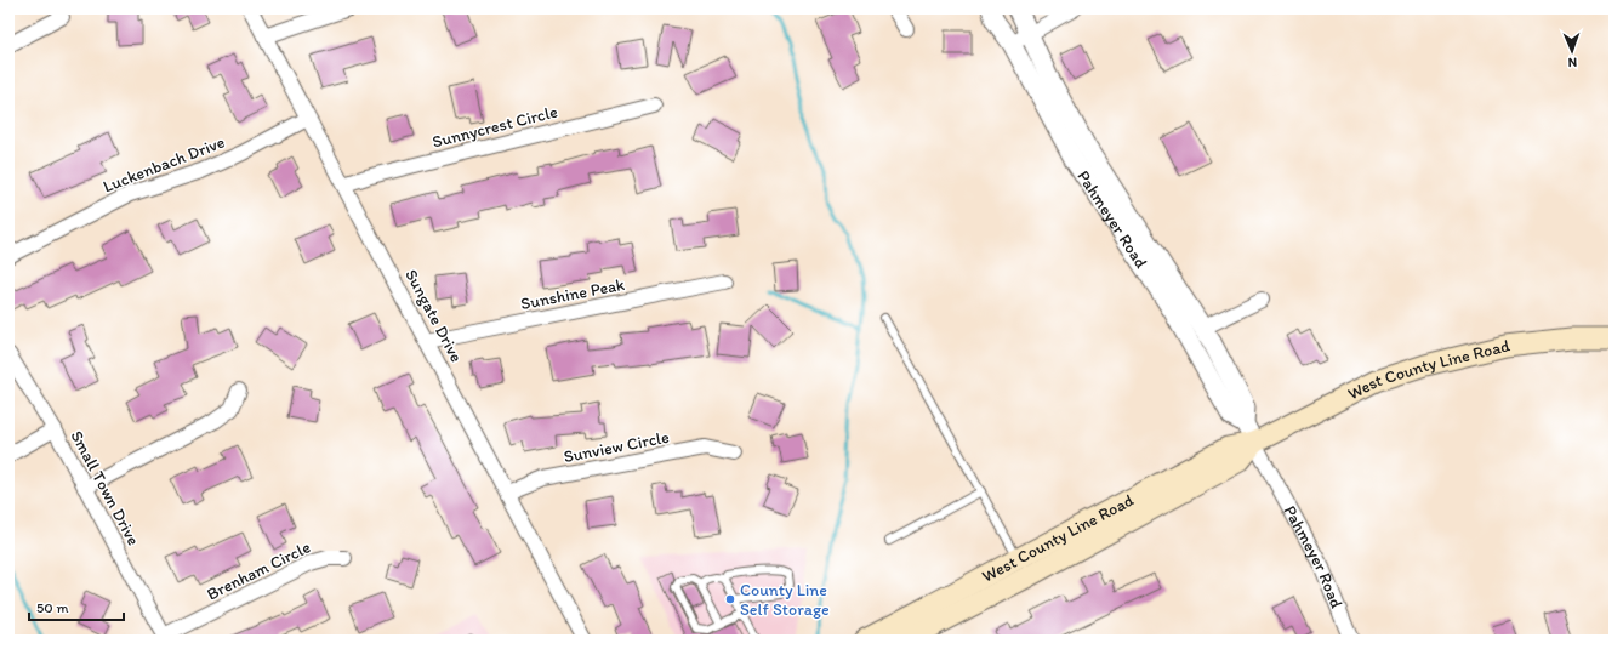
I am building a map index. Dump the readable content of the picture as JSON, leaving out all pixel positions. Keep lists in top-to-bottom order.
{
  "streets": {
    "main road": ["West County Line Road"],
    "street": [
      "Sunnycrest Circle",
      "Luckenbach Drive",
      "Pahmeyer Road",
      "Sunshine Peak",
      "Sungate Drive",
      "Sunview Circle",
      "Small Town Drive",
      "Brenham Circle"
    ]
  },
  "crossings": [
    ["Sunnycrest Circle", "Sungate Drive"],
    ["Luckenbach Drive", "Sungate Drive"],
    ["Pahmeyer Road", "West County Line Road"],
    ["Sunshine Peak", "Sungate Drive"],
    ["Sungate Drive", "Sunview Circle"],
    ["Small Town Drive", "Brenham Circle"]
  ],
  "places": ["County Line Self Storage"],
  "scale_bar": "50 m",
  "north": "bottom"
}
